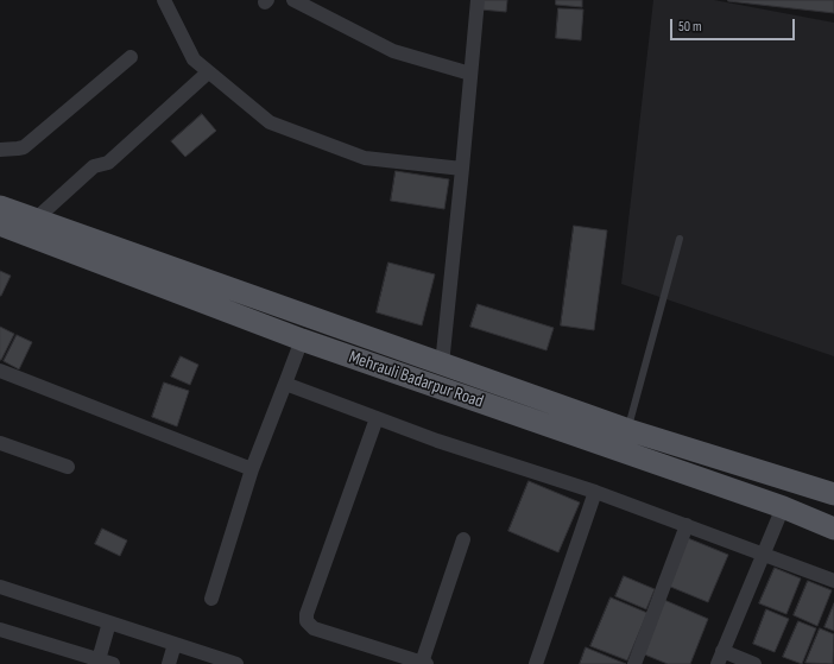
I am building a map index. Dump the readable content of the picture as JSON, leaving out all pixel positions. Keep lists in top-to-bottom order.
{
  "streets": {
    "main road": ["Mehrauli Badarpur Road"]
  },
  "scale_bar": "50 m"
}
